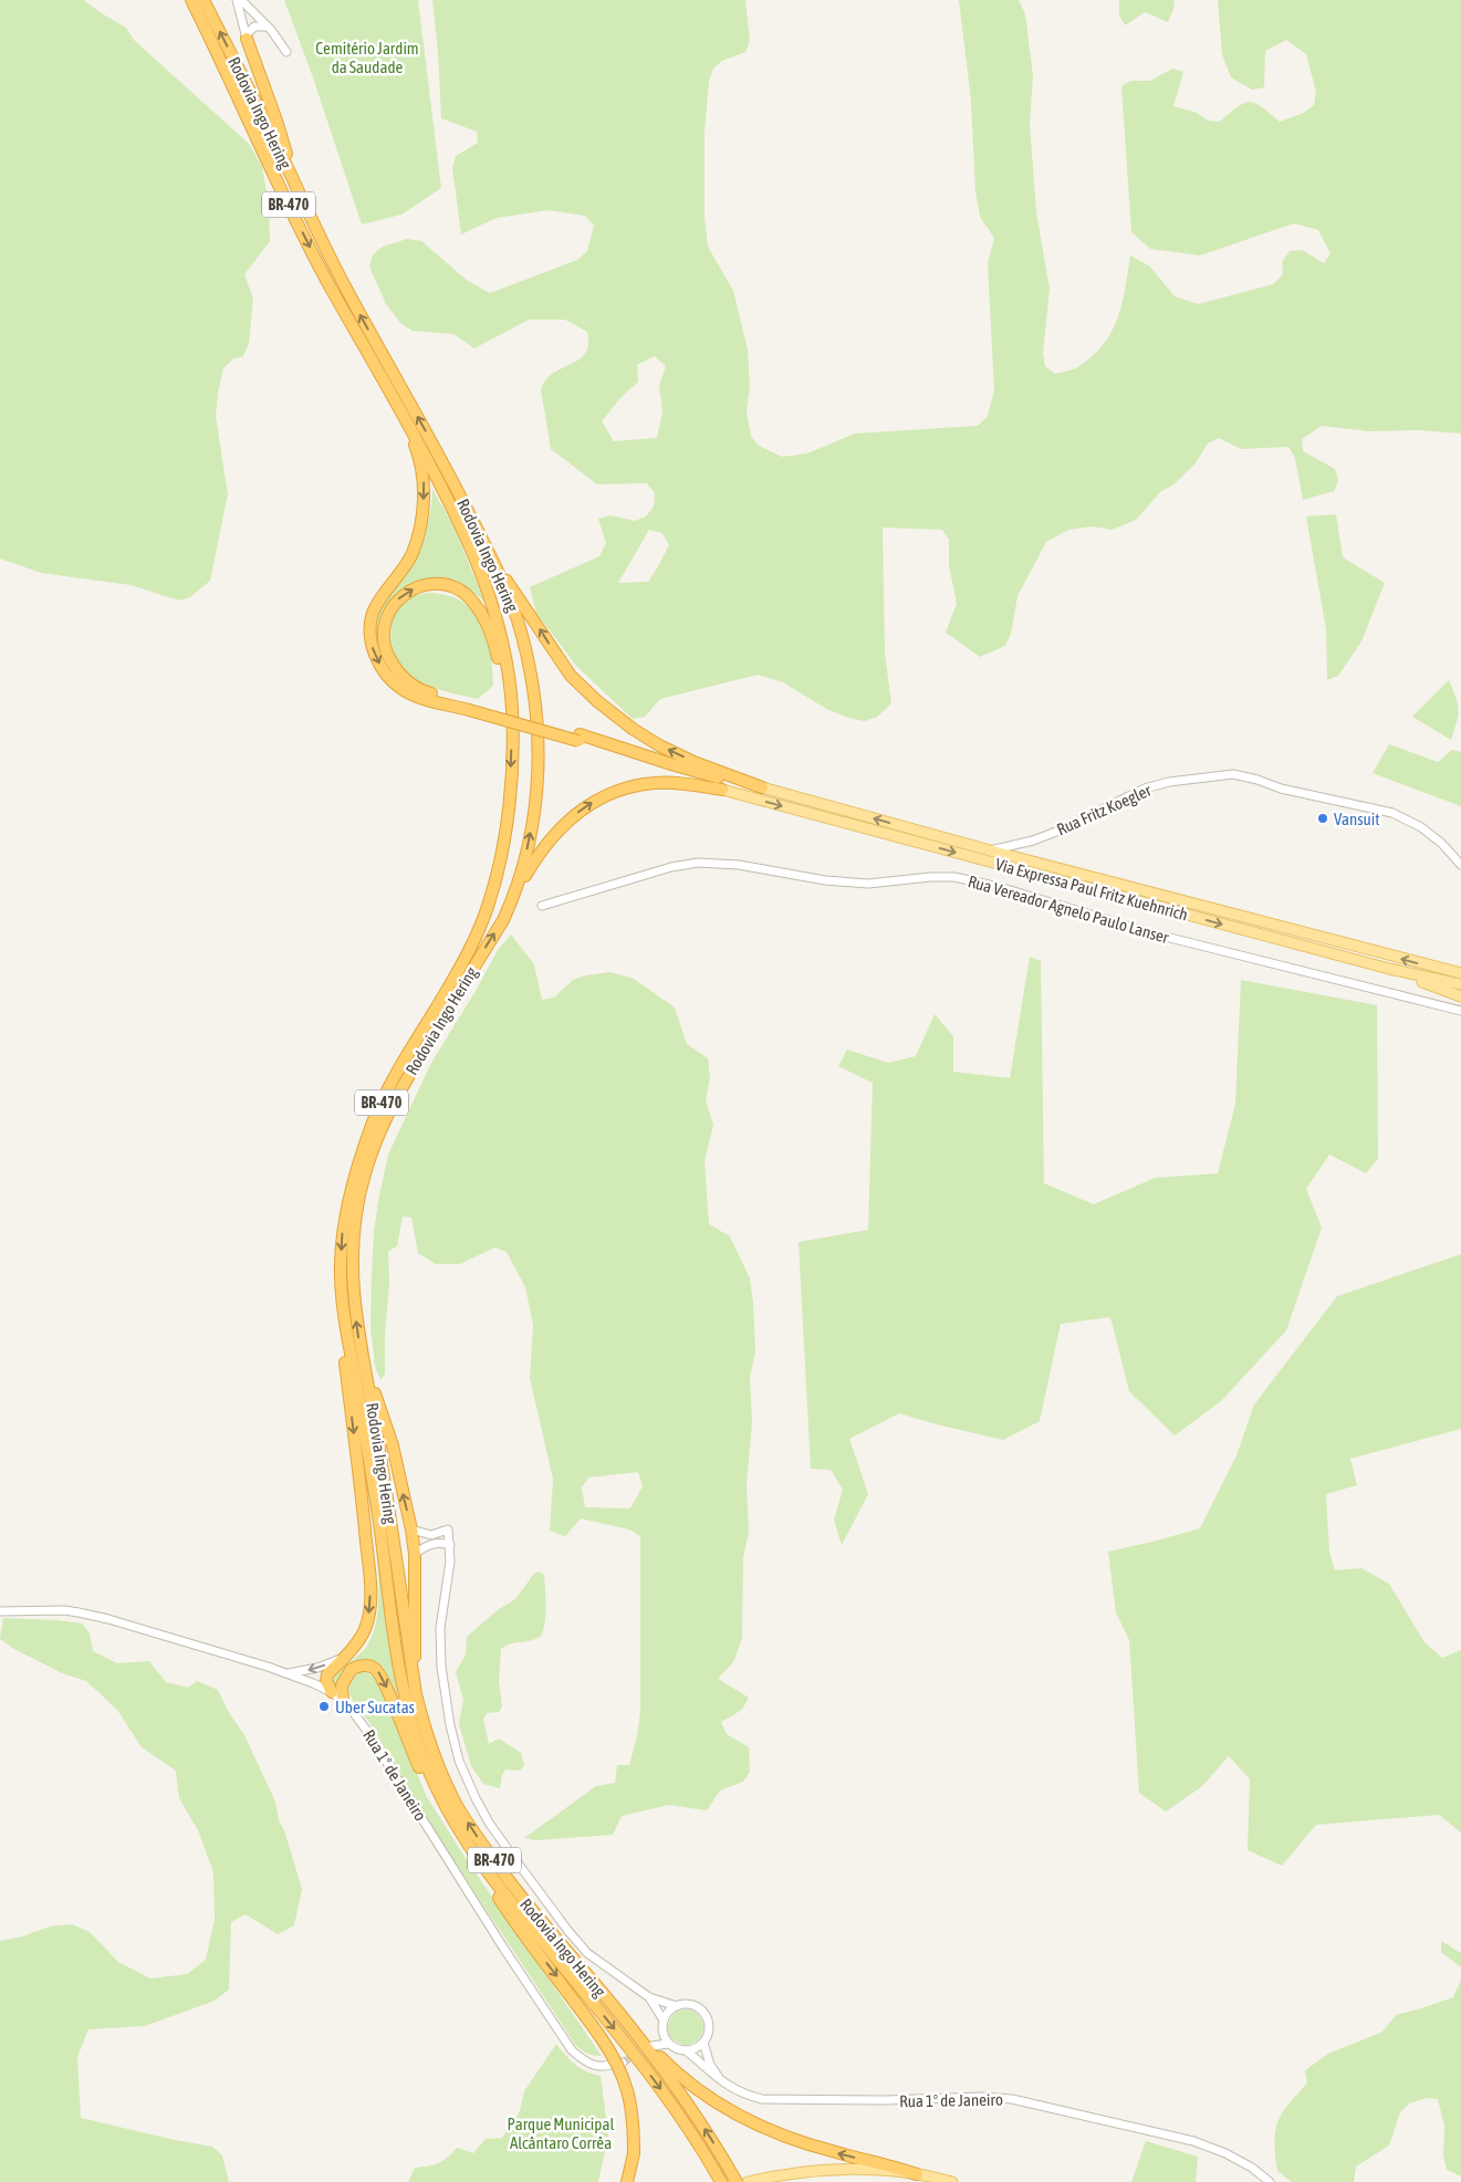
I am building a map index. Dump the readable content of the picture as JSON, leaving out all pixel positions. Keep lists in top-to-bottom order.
{
  "streets": {
    "highway": ["Rodovia Ingo Hering", "BR-470"],
    "main road": ["Via Expressa Paul Fritz Kuehnrich"],
    "street": ["Rua Fritz Koegler", "Rua Vereador Agnelo Paulo Lanser", "Rua 1º de Janeiro"]
  },
  "crossings": [
    ["Rua Fritz Koegler", "Via Expressa Paul Fritz Kuehnrich"]
  ],
  "parks": ["Cemitério Jardim da Saudade", "Parque Municipal Alcântaro Corrêa"],
  "places": ["Vansuit", "Uber Sucatas"]
}
